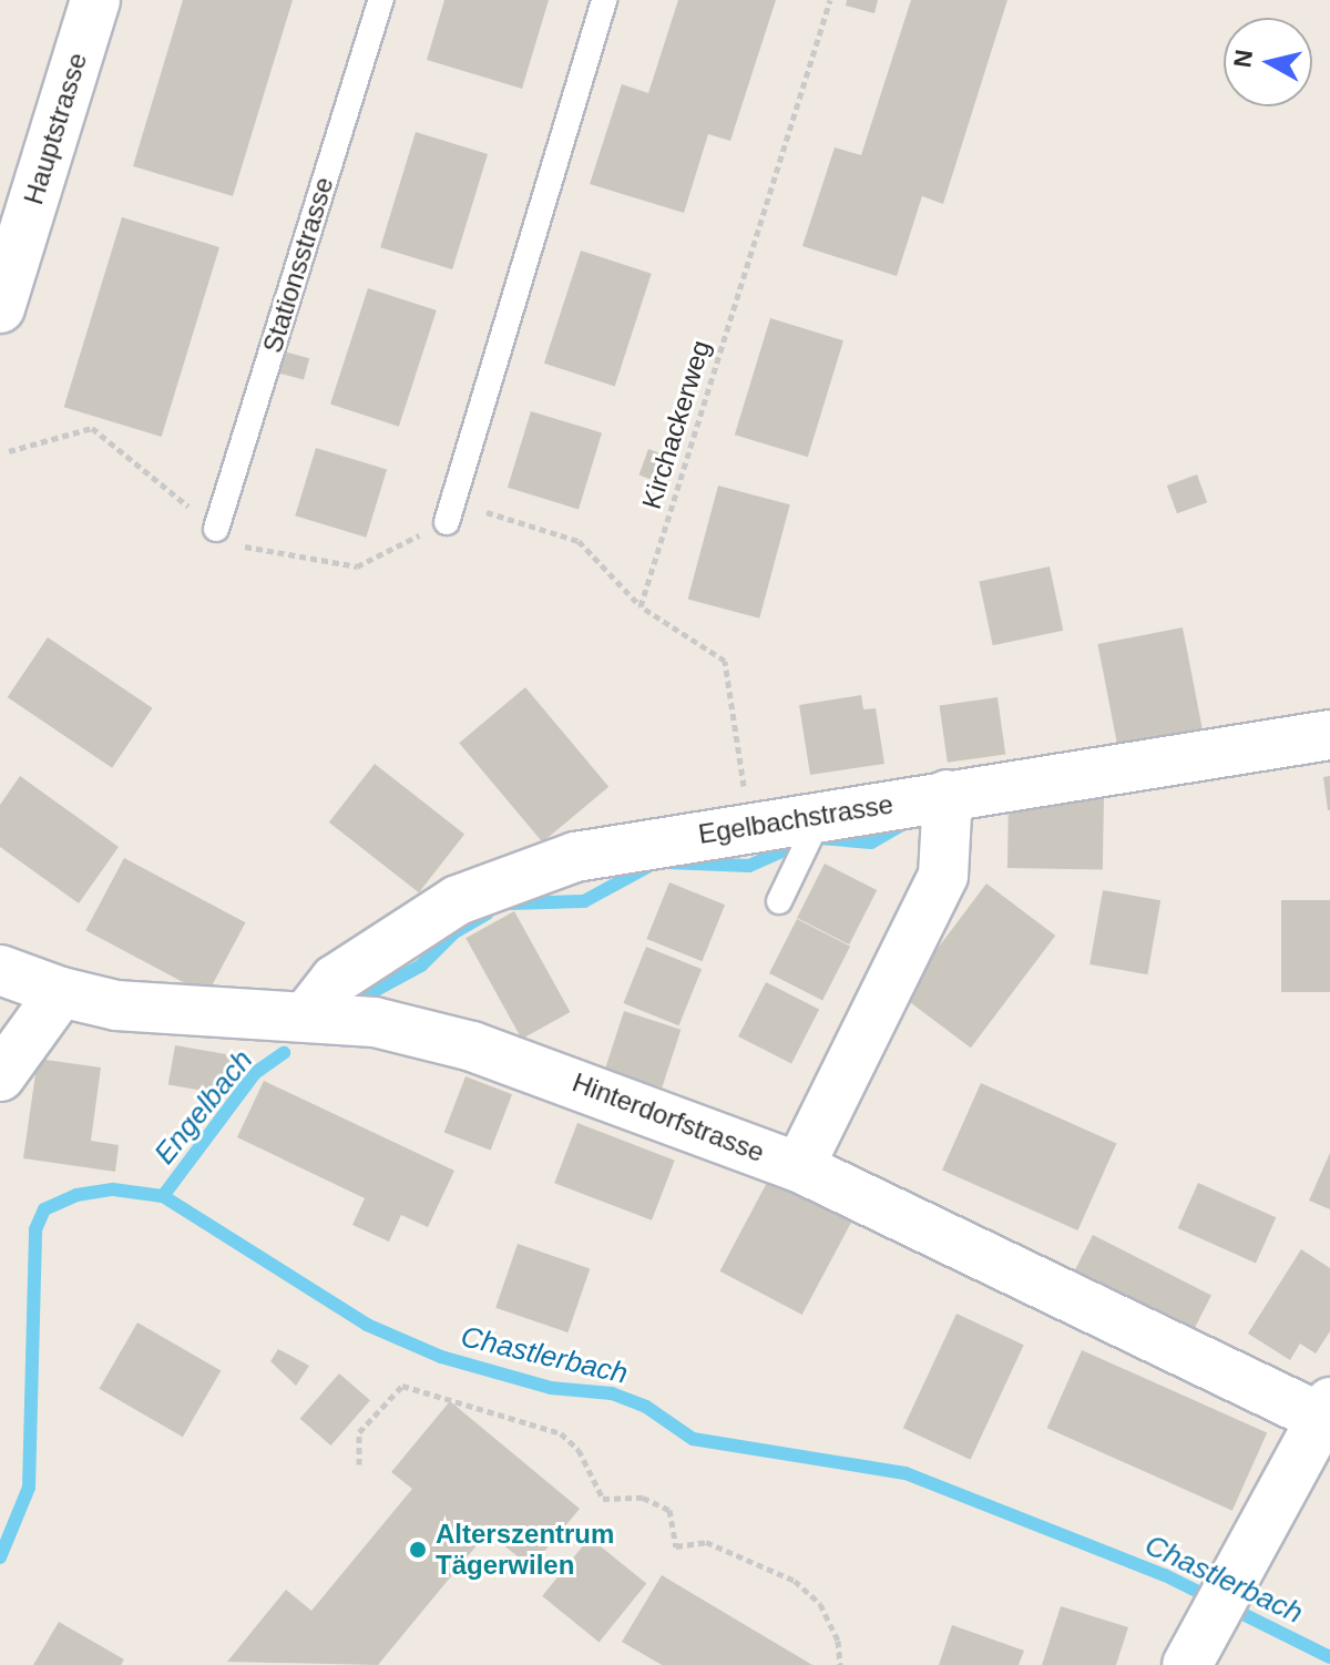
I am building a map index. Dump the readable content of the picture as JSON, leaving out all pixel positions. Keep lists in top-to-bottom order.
{
  "streets": {
    "street": ["Hauptstrasse", "Egelbachstrasse", "Hinterdorfstrasse"],
    "lane": ["Stationsstrasse"],
    "path": ["Kirchackerweg"]
  },
  "crossings": [
    ["Egelbachstrasse", "Hinterdorfstrasse"]
  ],
  "water": ["Engelbach", "Chastlerbach"],
  "places": ["Alterszentrum Tägerwilen"],
  "north": "left"
}
